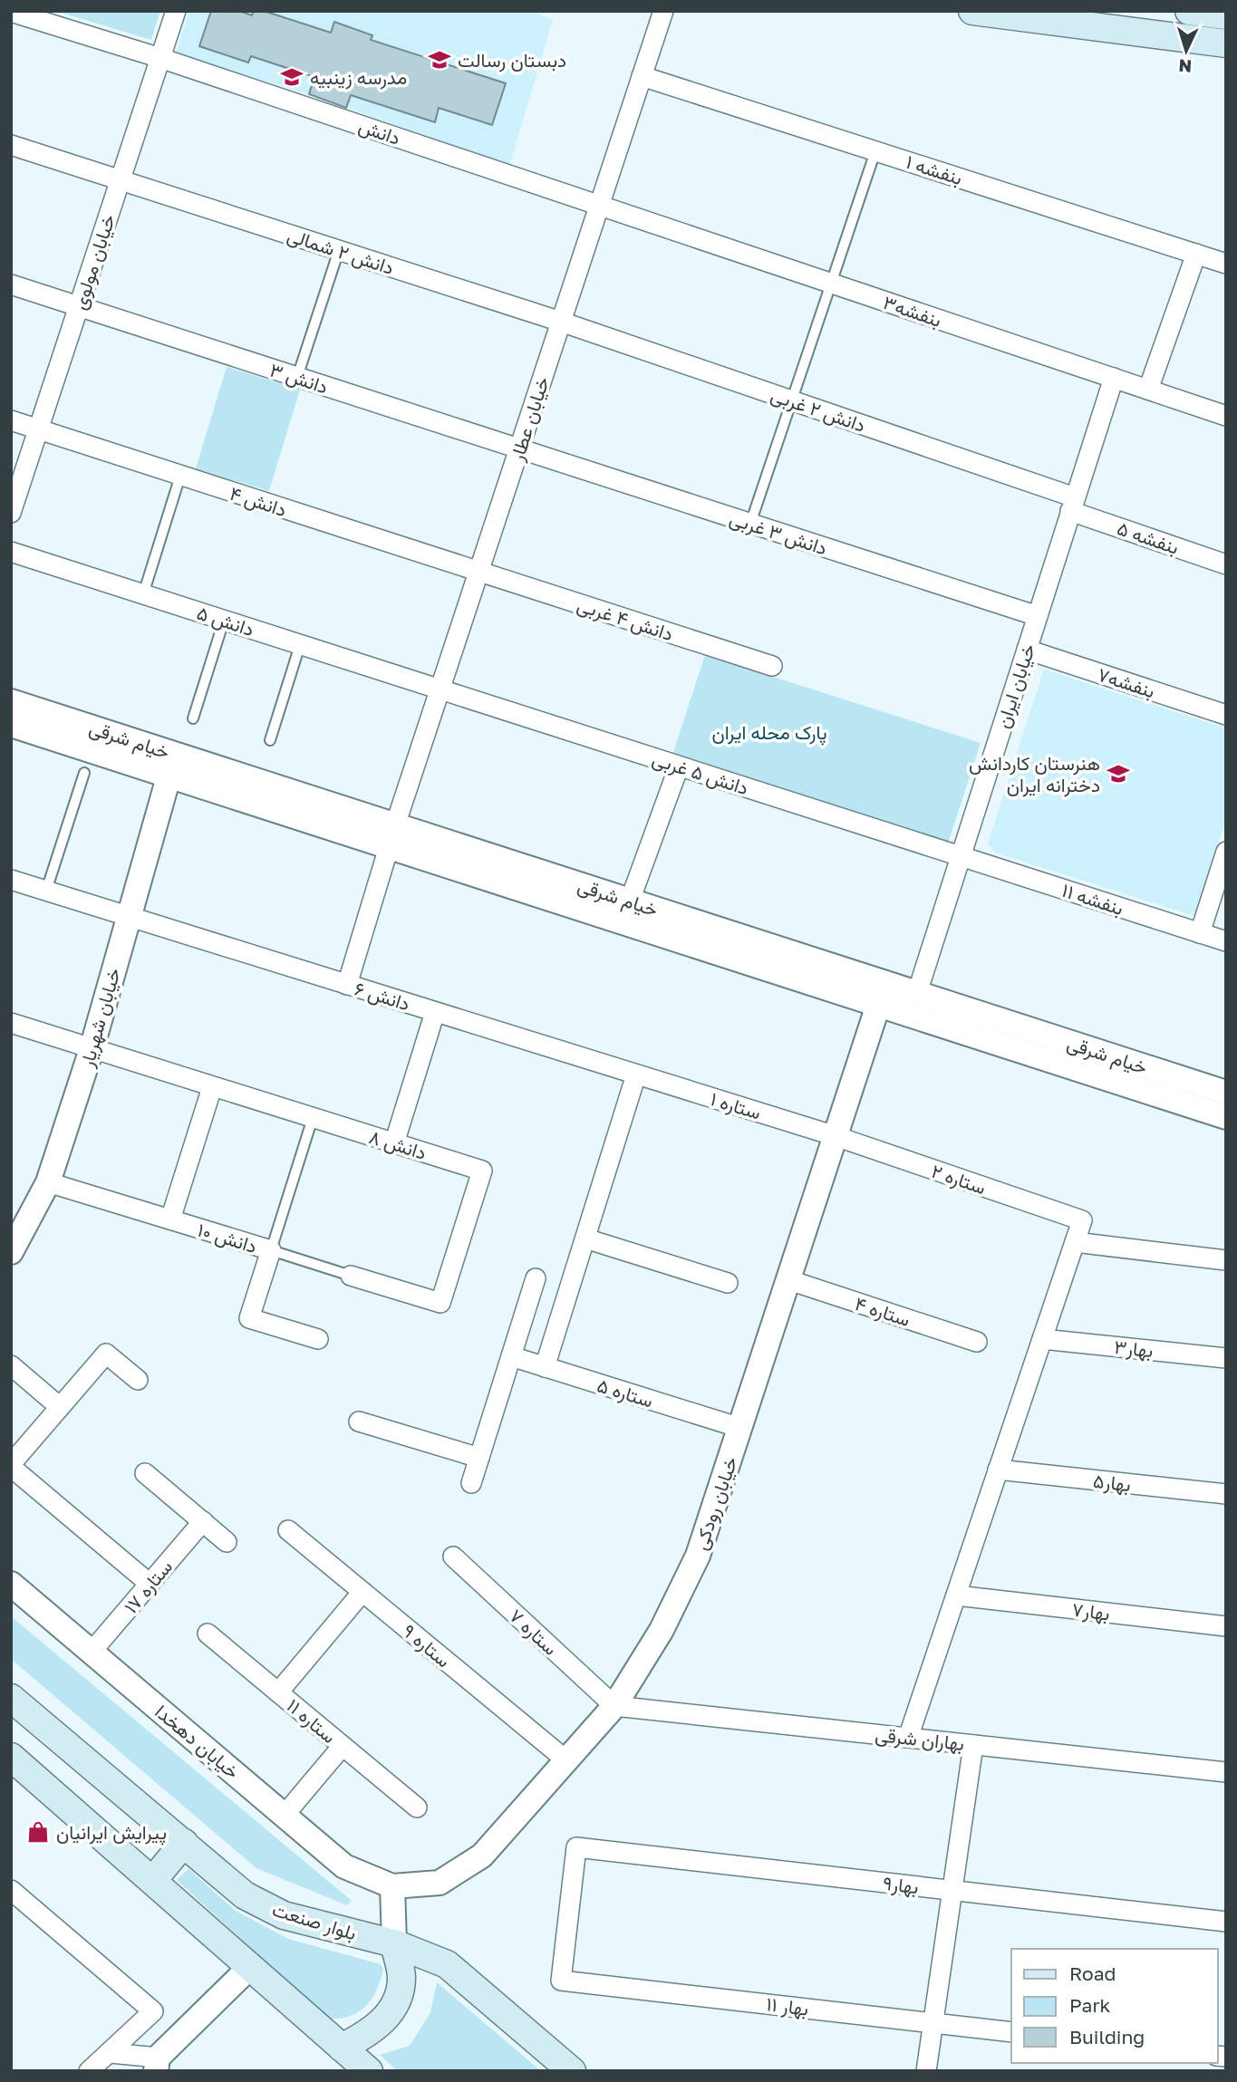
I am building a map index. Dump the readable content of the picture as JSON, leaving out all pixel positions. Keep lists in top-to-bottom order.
{
  "streets": {
    "main road": ["بلوار صنعت"],
    "street": [
      "دانش",
      "بنفشه ۱",
      "دانش ۲ شمالی",
      "خیابان مولوی",
      "بنفشه۳",
      "دانش ۳",
      "دانش ۲ غربی",
      "خیابان عطار",
      "دانش ۴",
      "دانش ۳ غربی",
      "بنفشه ۵",
      "دانش ۴ غربی",
      "دانش ۵",
      "بنفشه۷",
      "خیابان ایران",
      "خیام شرقی",
      "دانش ۵ غربی",
      "بنفشه ۱۱",
      "دانش ۶",
      "خیابان شهریار",
      "ستاره ۱",
      "دانش ۸",
      "ستاره ۲",
      "دانش ۱۰",
      "ستاره ۴",
      "بهار۳",
      "ستاره ۵",
      "بهار۵",
      "خیابان رودکی",
      "ستاره ۱۷",
      "بهار۷",
      "ستاره ۷",
      "ستاره ۹",
      "ستاره ۱۱",
      "بهاران شرقی",
      "خیابان دهخدا",
      "بهار۹",
      "بهار ۱۱"
    ]
  },
  "crossings": [
    ["دانش", "خیابان مولوی"],
    ["دانش", "بنفشه۳"],
    ["دانش", "خیابان عطار"],
    ["بنفشه ۱", "خیابان عطار"],
    ["دانش ۲ شمالی", "خیابان مولوی"],
    ["دانش ۲ شمالی", "دانش ۲ غربی"],
    ["دانش ۲ شمالی", "خیابان عطار"],
    ["خیابان مولوی", "دانش ۳"],
    ["خیابان مولوی", "دانش ۴"],
    ["بنفشه۳", "خیابان عطار"],
    ["بنفشه۳", "خیابان ایران"],
    ["دانش ۳", "خیابان عطار"],
    ["دانش ۳", "دانش ۳ غربی"],
    ["دانش ۲ غربی", "خیابان عطار"],
    ["دانش ۲ غربی", "بنفشه ۵"],
    ["دانش ۲ غربی", "خیابان ایران"],
    ["خیابان عطار", "دانش ۴"],
    ["خیابان عطار", "دانش ۳ غربی"],
    ["خیابان عطار", "دانش ۴ غربی"],
    ["خیابان عطار", "دانش ۵"],
    ["خیابان عطار", "خیام شرقی"],
    ["خیابان عطار", "دانش ۵ غربی"],
    ["خیابان عطار", "دانش ۶"],
    ["دانش ۴", "دانش ۴ غربی"],
    ["دانش ۳ غربی", "خیابان ایران"],
    ["بنفشه ۵", "خیابان ایران"],
    ["دانش ۵", "دانش ۵ غربی"],
    ["بنفشه۷", "خیابان ایران"],
    ["خیابان ایران", "خیام شرقی"],
    ["خیابان ایران", "دانش ۵ غربی"],
    ["خیابان ایران", "بنفشه ۱۱"],
    ["خیام شرقی", "خیابان شهریار"],
    ["خیام شرقی", "خیابان رودکی"],
    ["دانش ۵ غربی", "بنفشه ۱۱"],
    ["دانش ۶", "خیابان شهریار"],
    ["دانش ۶", "ستاره ۱"],
    ["خیابان شهریار", "دانش ۸"],
    ["خیابان شهریار", "دانش ۱۰"],
    ["ستاره ۱", "ستاره ۲"],
    ["ستاره ۱", "خیابان رودکی"],
    ["ستاره ۲", "خیابان رودکی"],
    ["ستاره ۴", "خیابان رودکی"],
    ["ستاره ۵", "خیابان رودکی"],
    ["خیابان رودکی", "ستاره ۷"],
    ["خیابان رودکی", "ستاره ۹"],
    ["خیابان رودکی", "بهاران شرقی"],
    ["خیابان رودکی", "خیابان دهخدا"],
    ["ستاره ۱۷", "خیابان دهخدا"],
    ["ستاره ۷", "بهاران شرقی"],
    ["بهار۹", "بهار ۱۱"]
  ],
  "parks": ["پارک محله ایران"],
  "places": {
    "school or university": ["دبستان رسالت", "مدرسه زینبیه", "هنرستان کاردانش دخترانه ایران"],
    "shop": ["پیرایش ایرانیان"]
  },
  "legend": ["Road", "Park", "Building"],
  "north": "bottom"
}
